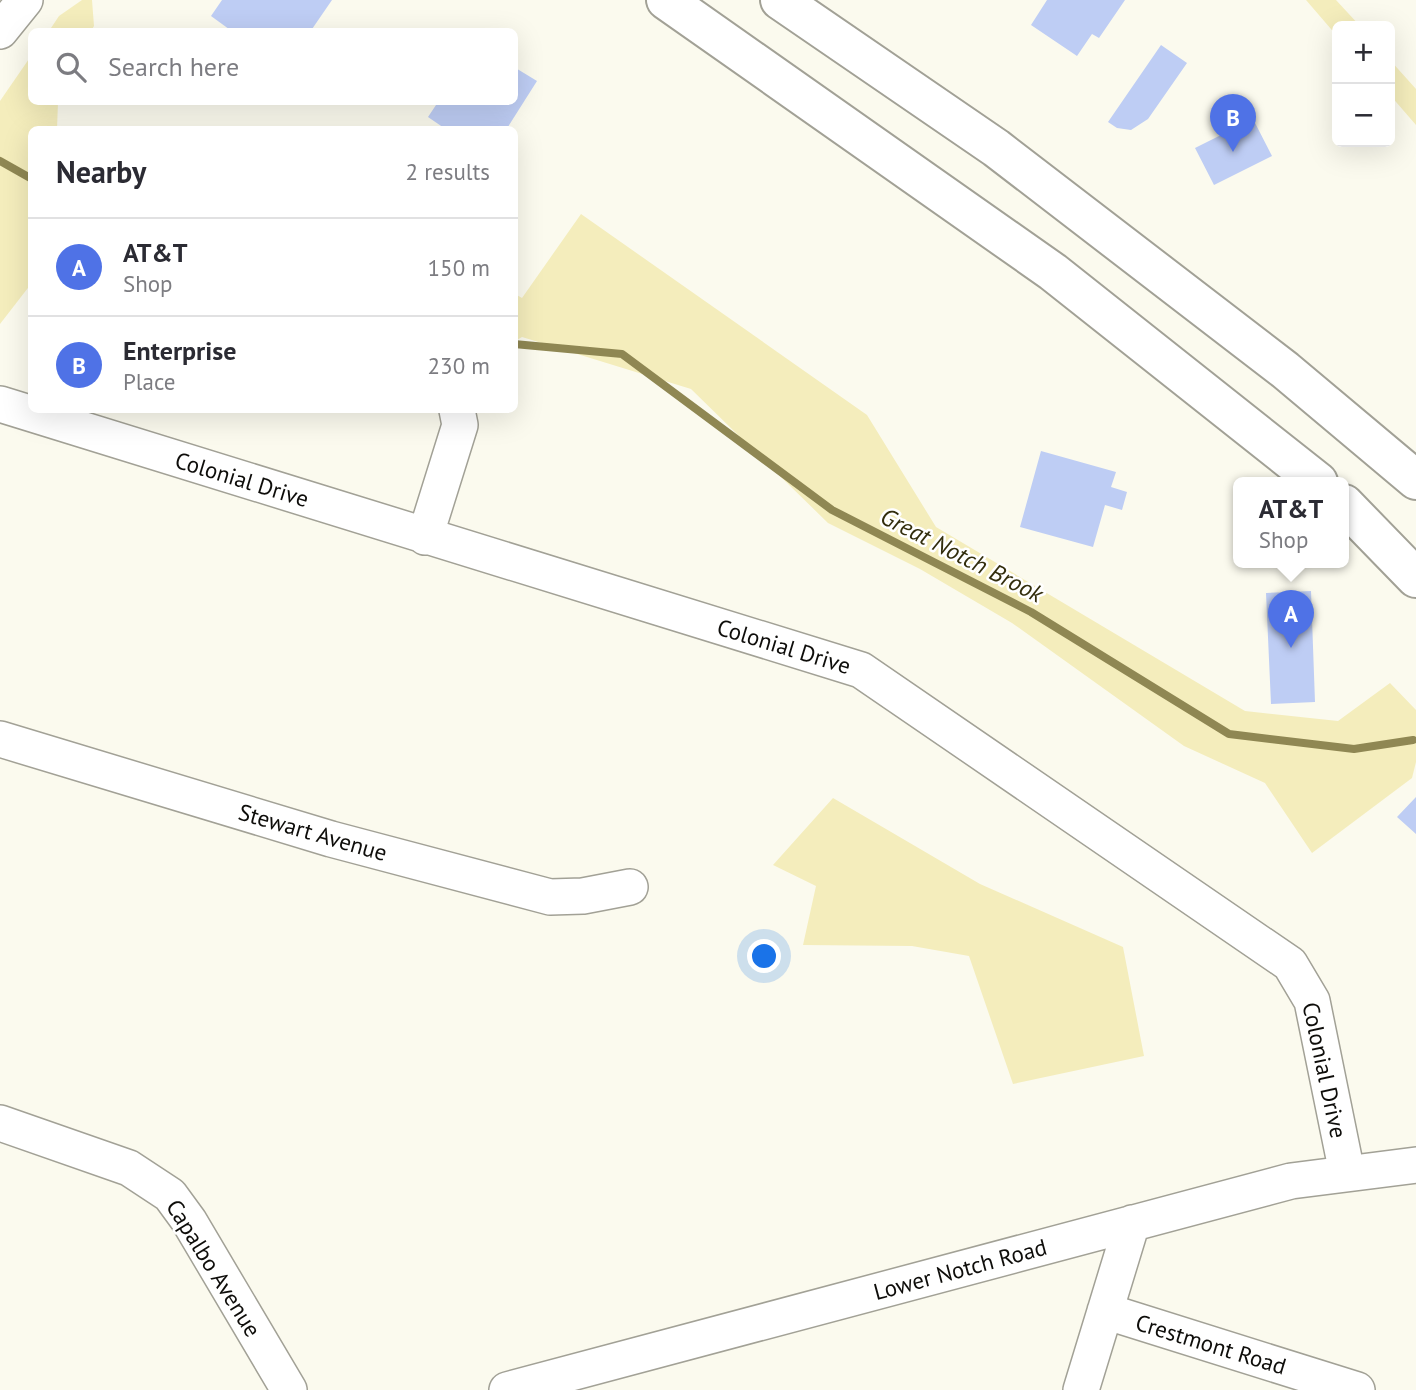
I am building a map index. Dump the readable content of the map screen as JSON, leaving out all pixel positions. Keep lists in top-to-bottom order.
{
  "streets": {
    "street": [
      "Colonial Drive",
      "Stewart Avenue",
      "Capalbo Avenue",
      "Lower Notch Road",
      "Crestmont Road"
    ]
  },
  "crossings": [
    ["Colonial Drive", "Lower Notch Road"]
  ],
  "water": ["Great Notch Brook"],
  "page": {
    "map_buttons": ["+", "−"],
    "search": "Search here",
    "pins": ["B", "A"],
    "heading": ["Nearby", "2 results"],
    "list": [
      {
        "mark": "A",
        "name": "AT&T",
        "note": "Shop",
        "value": "150 m"
      },
      {
        "mark": "B",
        "name": "Enterprise",
        "note": "Place",
        "value": "230 m"
      }
    ],
    "popup": ["AT&T", "Shop"]
  }
}
